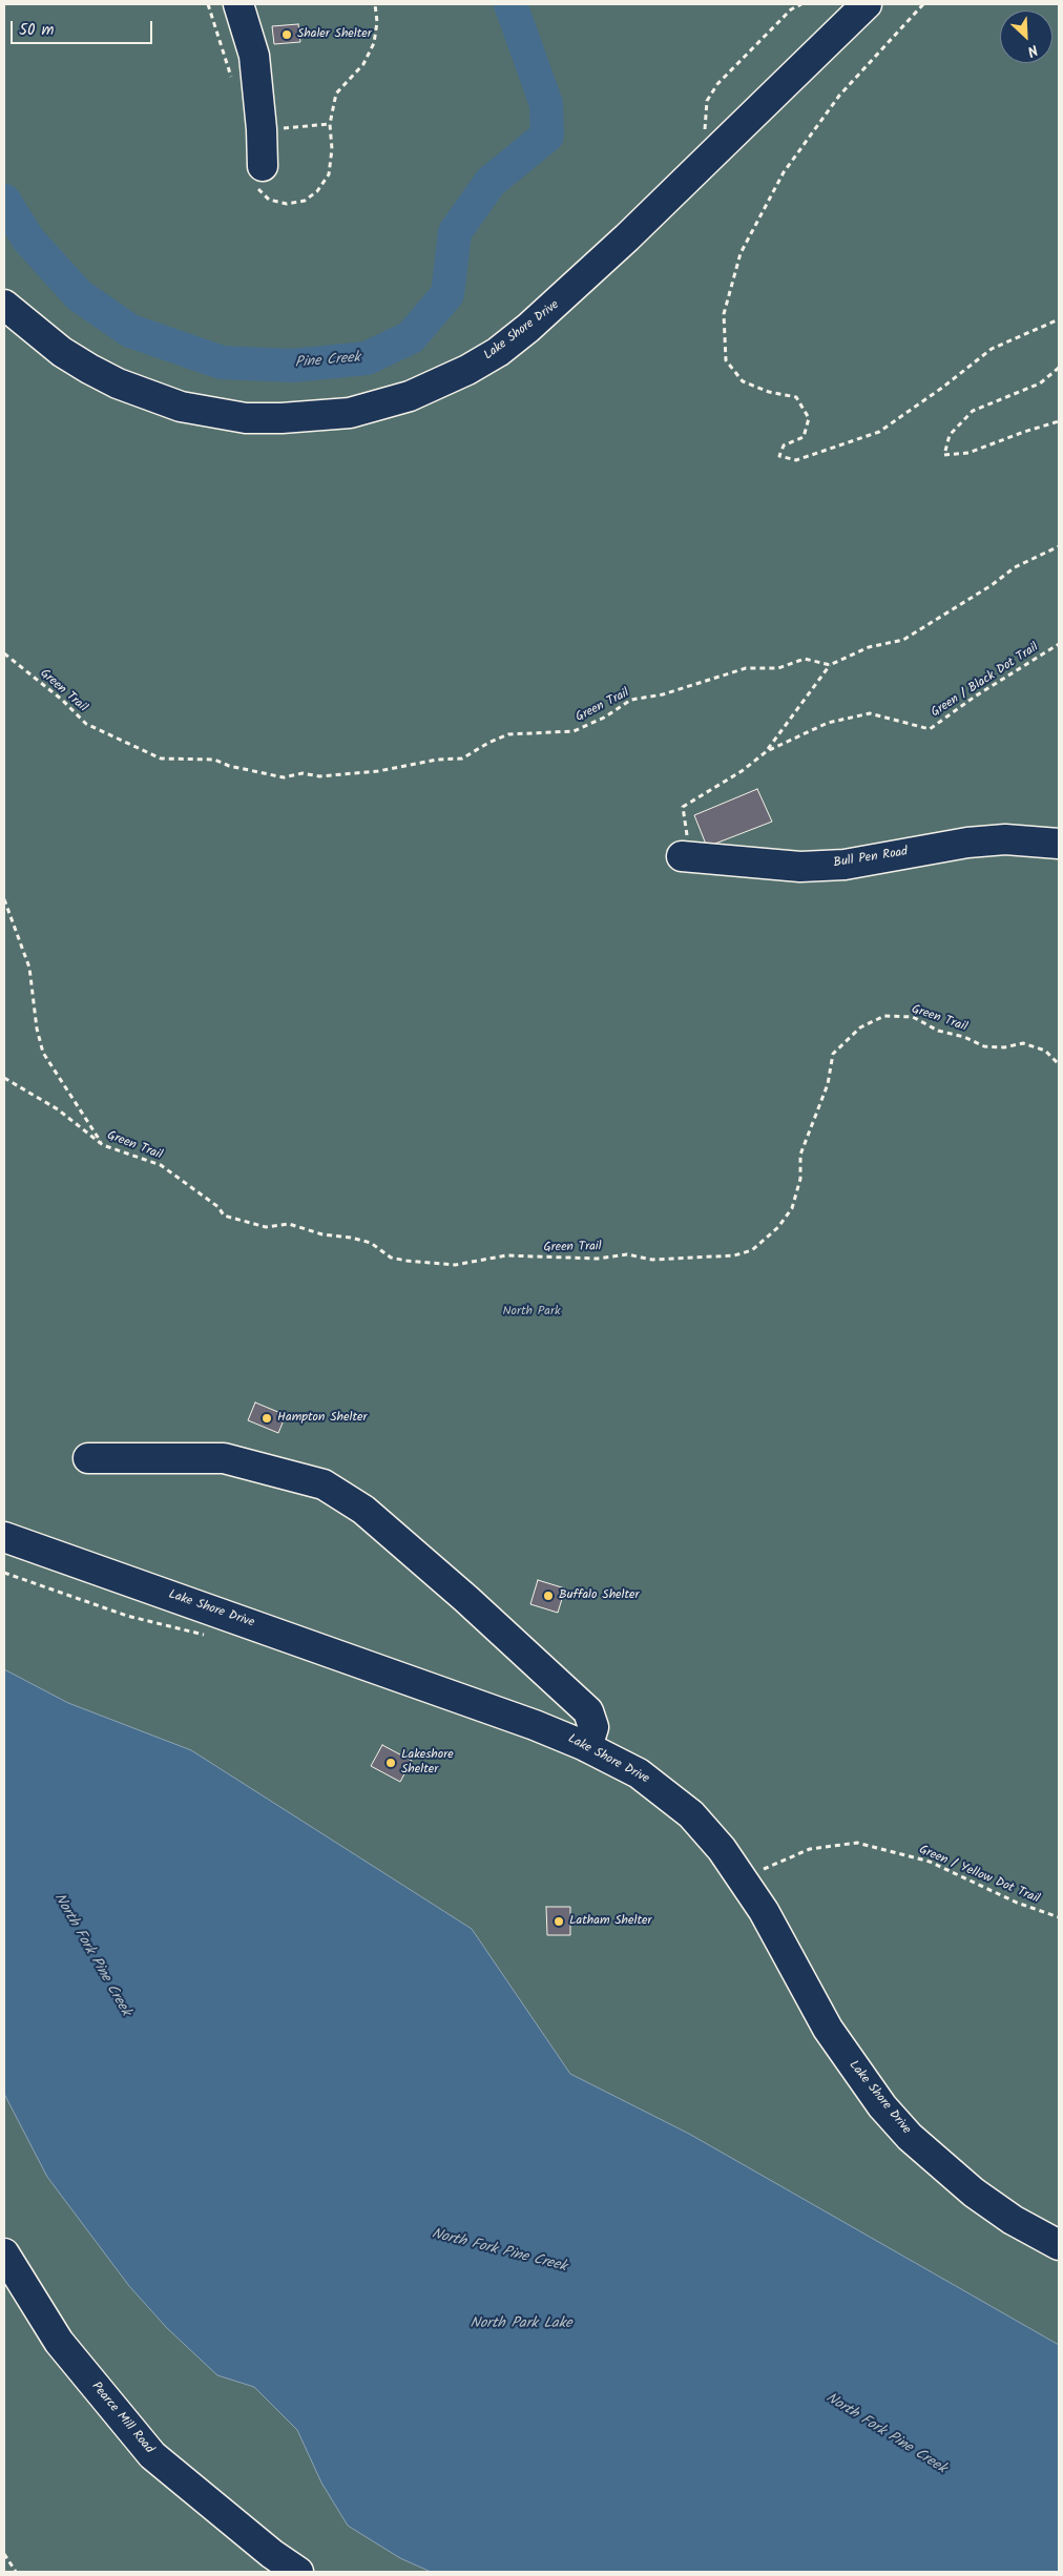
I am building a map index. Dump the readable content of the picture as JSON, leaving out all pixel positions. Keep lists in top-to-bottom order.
{
  "streets": {
    "street": ["Lake Shore Drive", "Bull Pen Road", "Pearce Mill Road"],
    "path": ["Green / Black Dot Trail", "Green Trail", "Green / Yellow Dot Trail"]
  },
  "crossings": [
    ["Lake Shore Drive", "Green / Yellow Dot Trail"],
    ["Green / Black Dot Trail", "Bull Pen Road"]
  ],
  "water": ["Pine Creek", "North Fork Pine Creek", "North Park Lake"],
  "parks": ["North Park"],
  "places": [
    "Shaler Shelter",
    "Hampton Shelter",
    "Buffalo Shelter",
    "Lakeshore Shelter",
    "Latham Shelter"
  ],
  "scale_bar": "50 m",
  "north": "bottom right"
}
